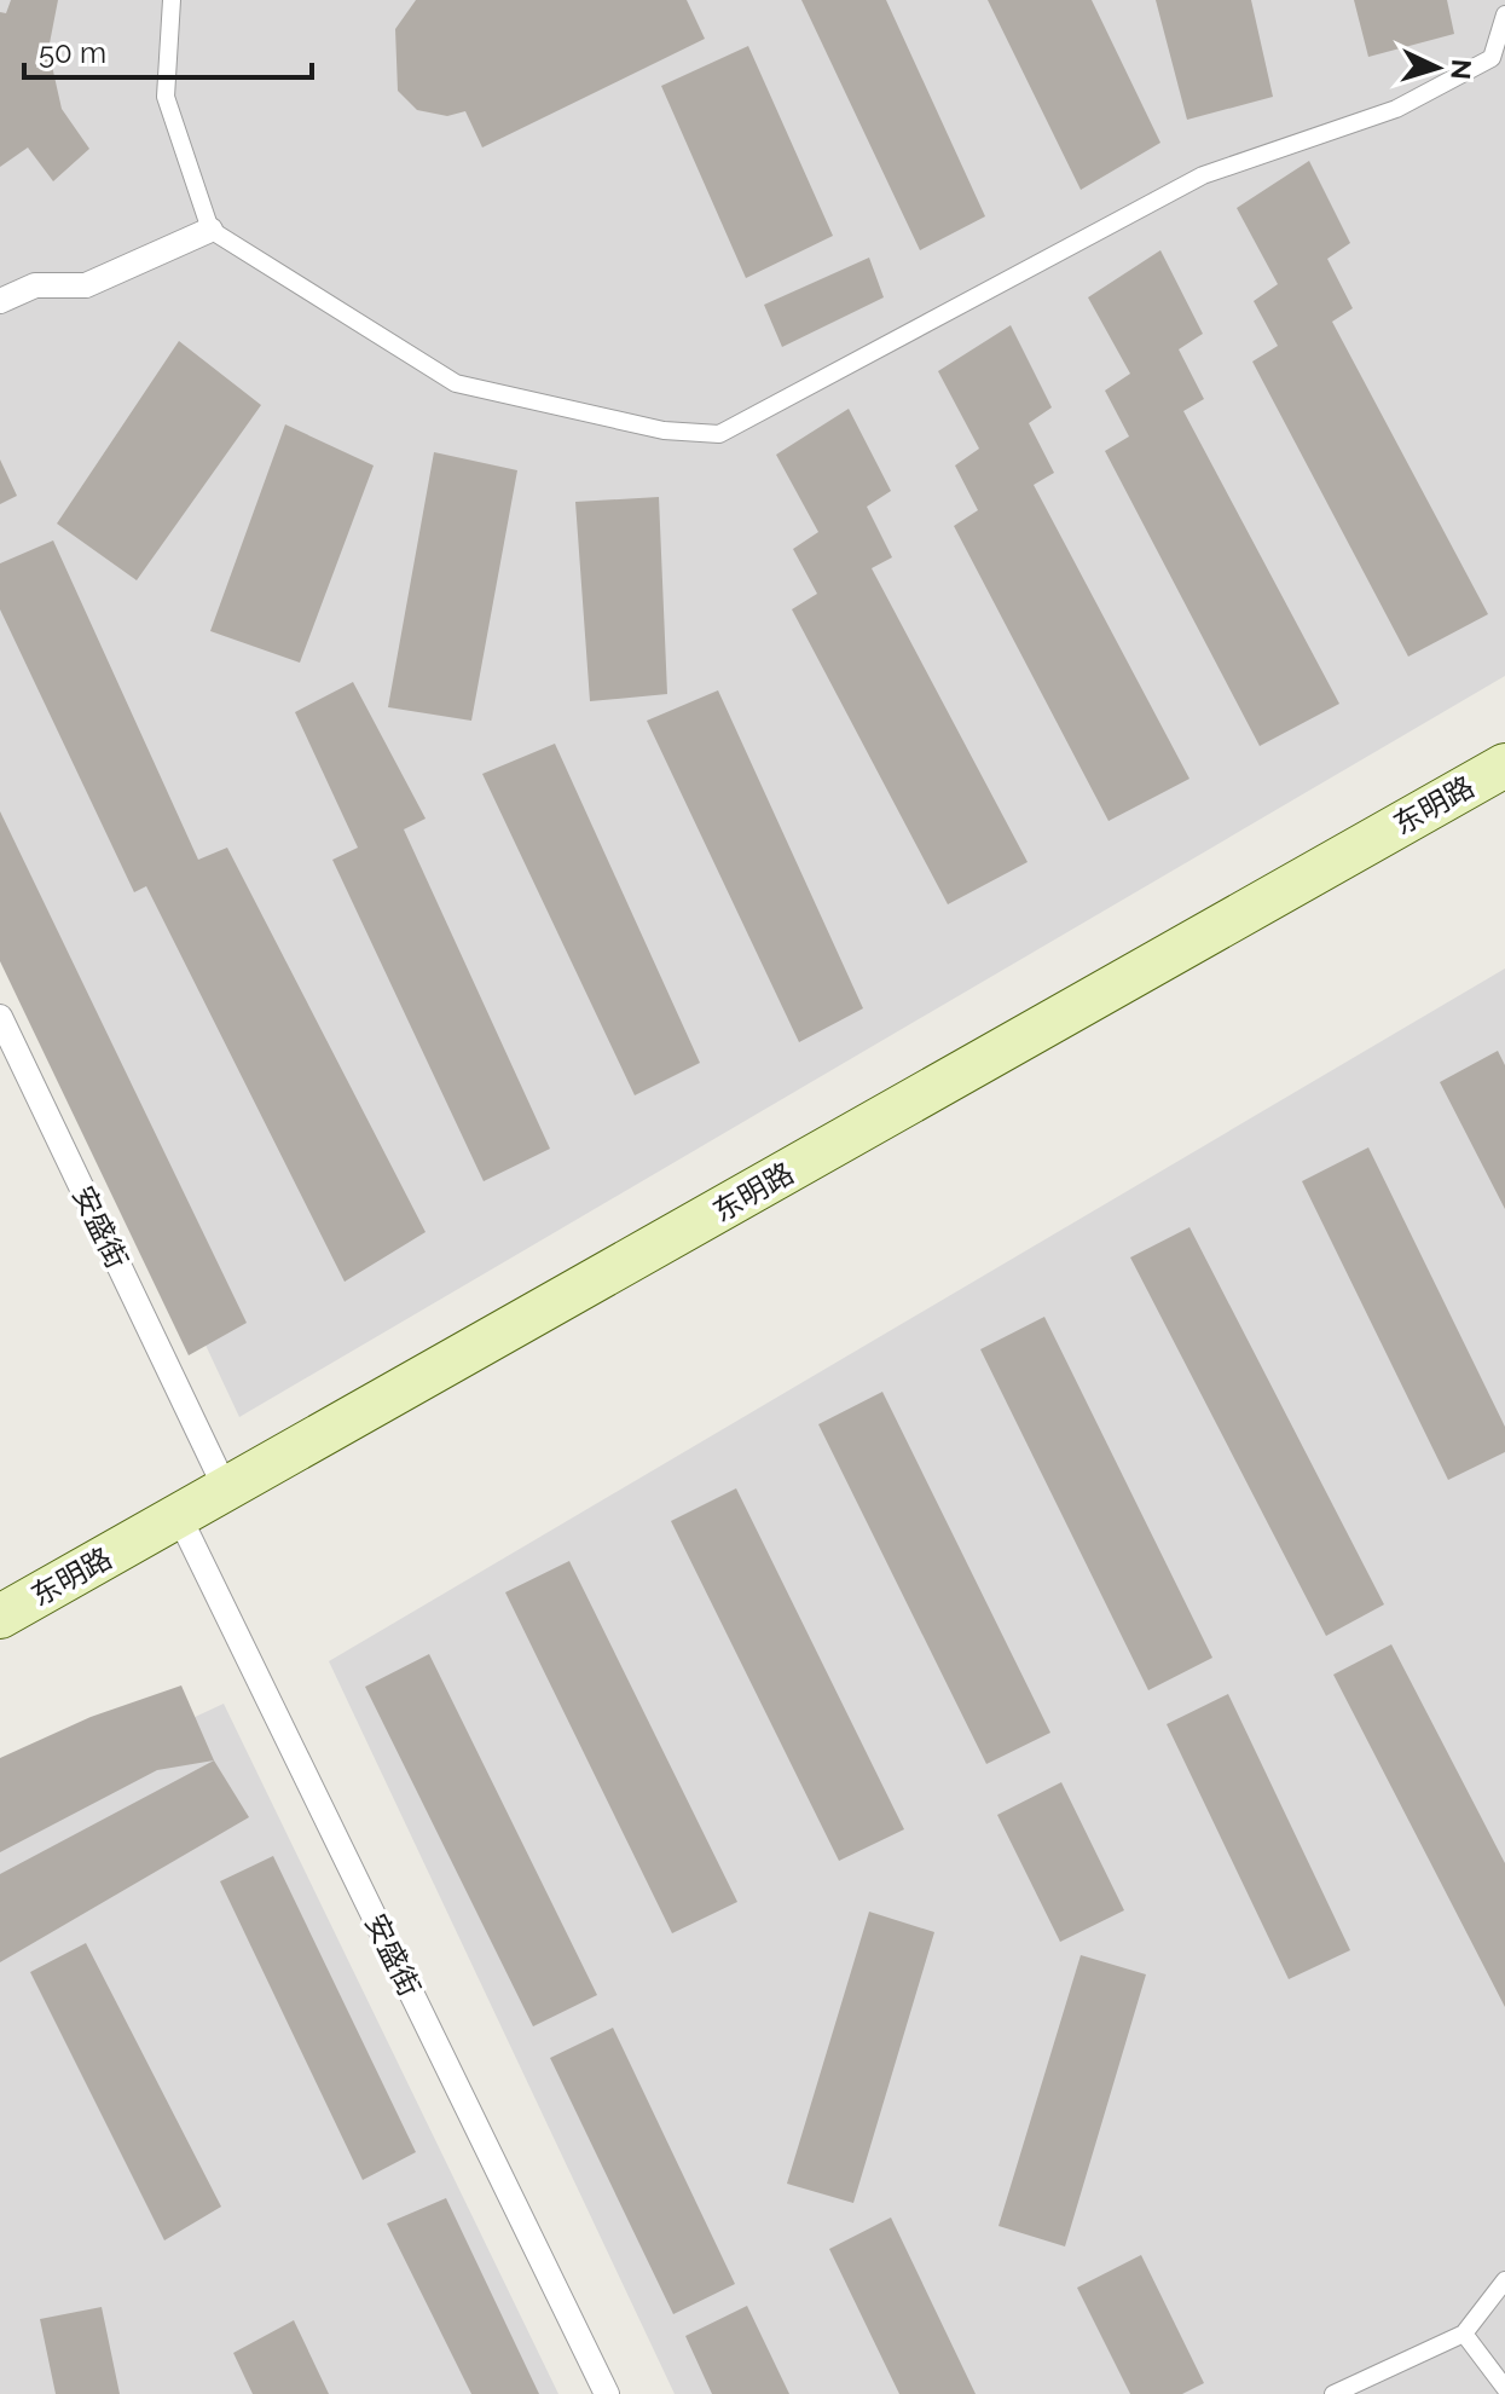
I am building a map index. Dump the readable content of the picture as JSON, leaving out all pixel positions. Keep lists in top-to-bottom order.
{
  "streets": {
    "main road": ["东明路"],
    "street": ["安盛街"]
  },
  "crossings": [
    ["东明路", "安盛街"]
  ],
  "scale_bar": "50 m",
  "north": "right"
}
